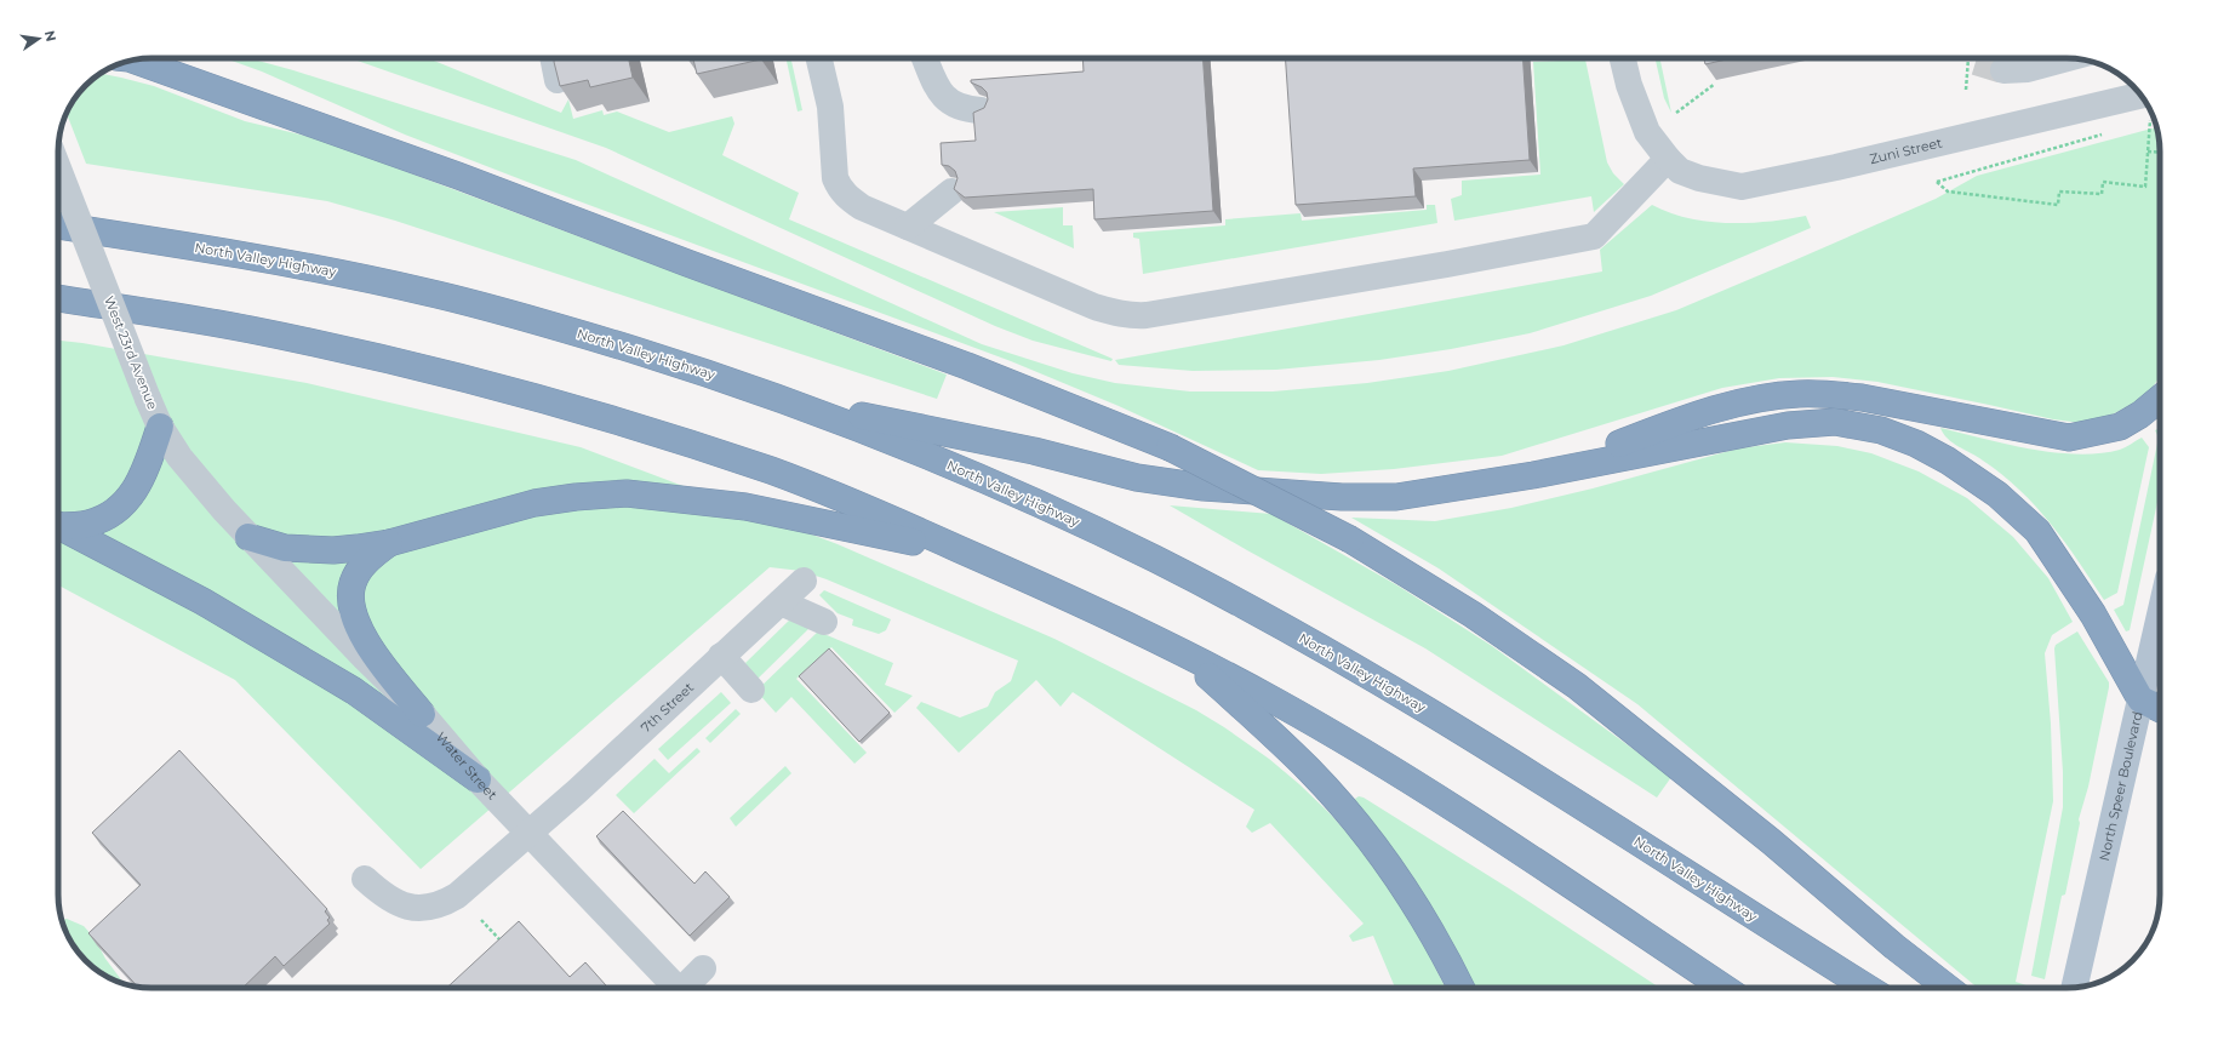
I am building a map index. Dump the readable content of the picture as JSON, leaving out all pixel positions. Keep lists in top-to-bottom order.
{
  "streets": {
    "highway": ["North Valley Highway"],
    "main road": ["North Speer Boulevard"],
    "street": [
      "Zuni Street",
      "West 23rd Avenue",
      "7th Street",
      "Water Street"
    ]
  },
  "crossings": [
    ["West 23rd Avenue", "Water Street"],
    ["7th Street", "Water Street"]
  ],
  "north": "right"
}
